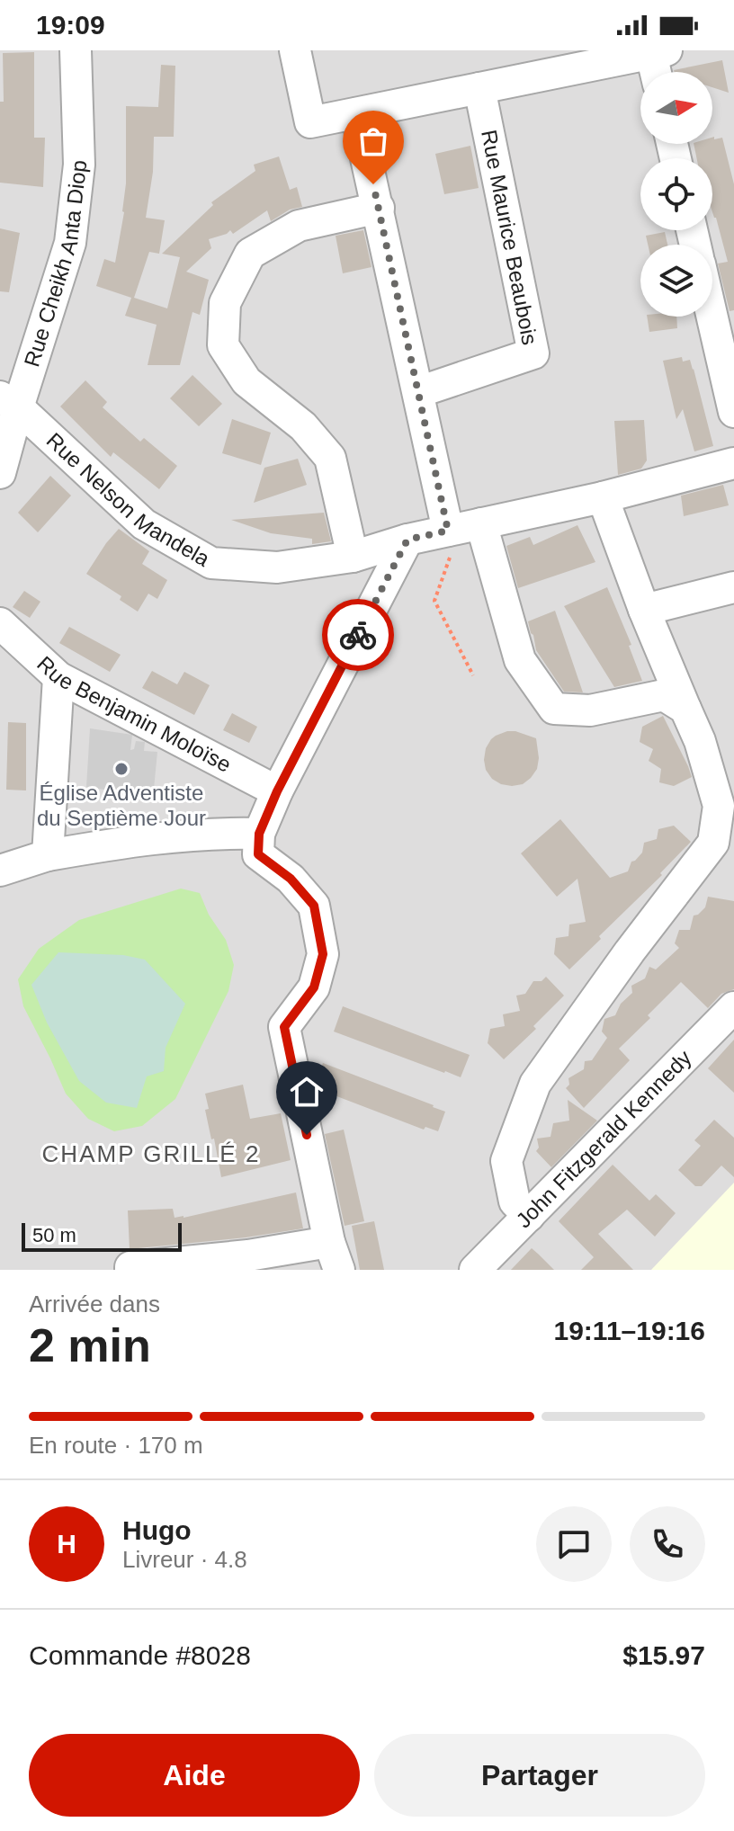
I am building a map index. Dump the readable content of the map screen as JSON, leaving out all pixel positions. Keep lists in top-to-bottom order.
{
  "streets": {
    "street": [
      "Rue Maurice Beaubois",
      "Rue Cheikh Anta Diop",
      "Rue Nelson Mandela",
      "Rue Benjamin Moloïse",
      "John Fitzgerald Kennedy"
    ]
  },
  "crossings": [
    ["Rue Cheikh Anta Diop", "Rue Nelson Mandela"]
  ],
  "districts": ["CHAMP GRILLÉ 2"],
  "places": ["Église Adventiste du Septième Jour"],
  "scale_bar": "50 m",
  "north": "right",
  "page": {
    "status": "19:09",
    "scale": "50 m",
    "heading": ["2 min", "Arrivée dans", "19:11–19:16"],
    "panel": [
      "Hugo",
      "Livreur · 4.8",
      "Commande #8028",
      "$15.97"
    ],
    "bar": "En route · 170 m",
    "round": "H",
    "buttons": ["Aide", "Partager"]
  }
}
